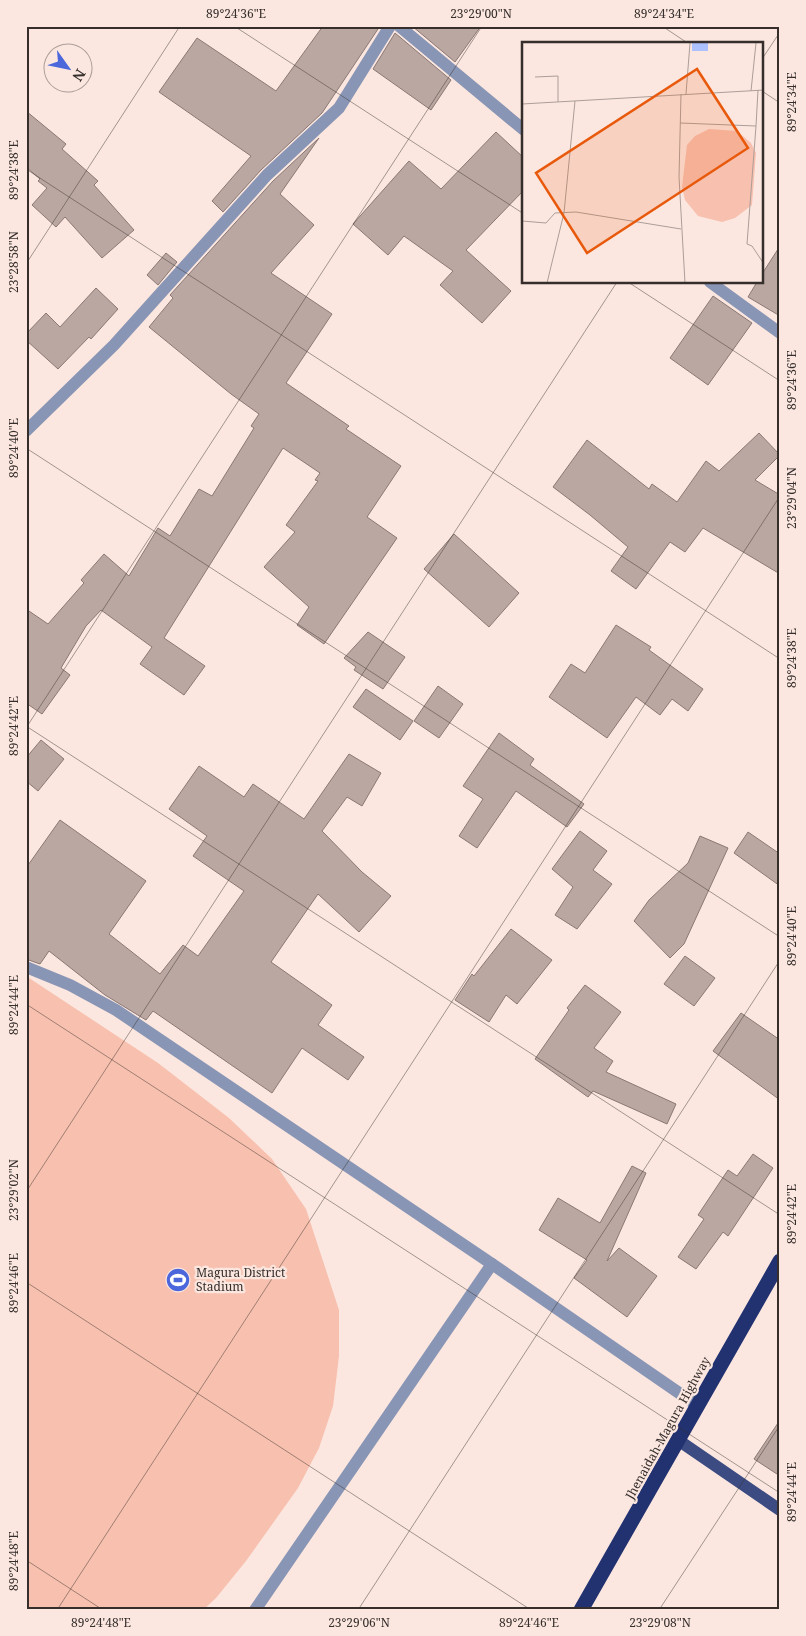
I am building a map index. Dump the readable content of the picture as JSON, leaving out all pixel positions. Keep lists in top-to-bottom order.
{
  "streets": {
    "highway": ["Jhenaidah-Magura Highway"]
  },
  "places": {
    "sports": ["Magura District Stadium"]
  },
  "north": "bottom right",
  "coordinates": [
    "89°24'36\"E",
    "23°29'00\"N",
    "89°24'34\"E",
    "89°24'38\"E",
    "23°28'58\"N",
    "89°24'40\"E",
    "23°29'04\"N",
    "89°24'42\"E",
    "89°24'44\"E",
    "23°29'02\"N",
    "89°24'46\"E",
    "89°24'48\"E",
    "23°29'06\"N",
    "23°29'08\"N"
  ]
}
